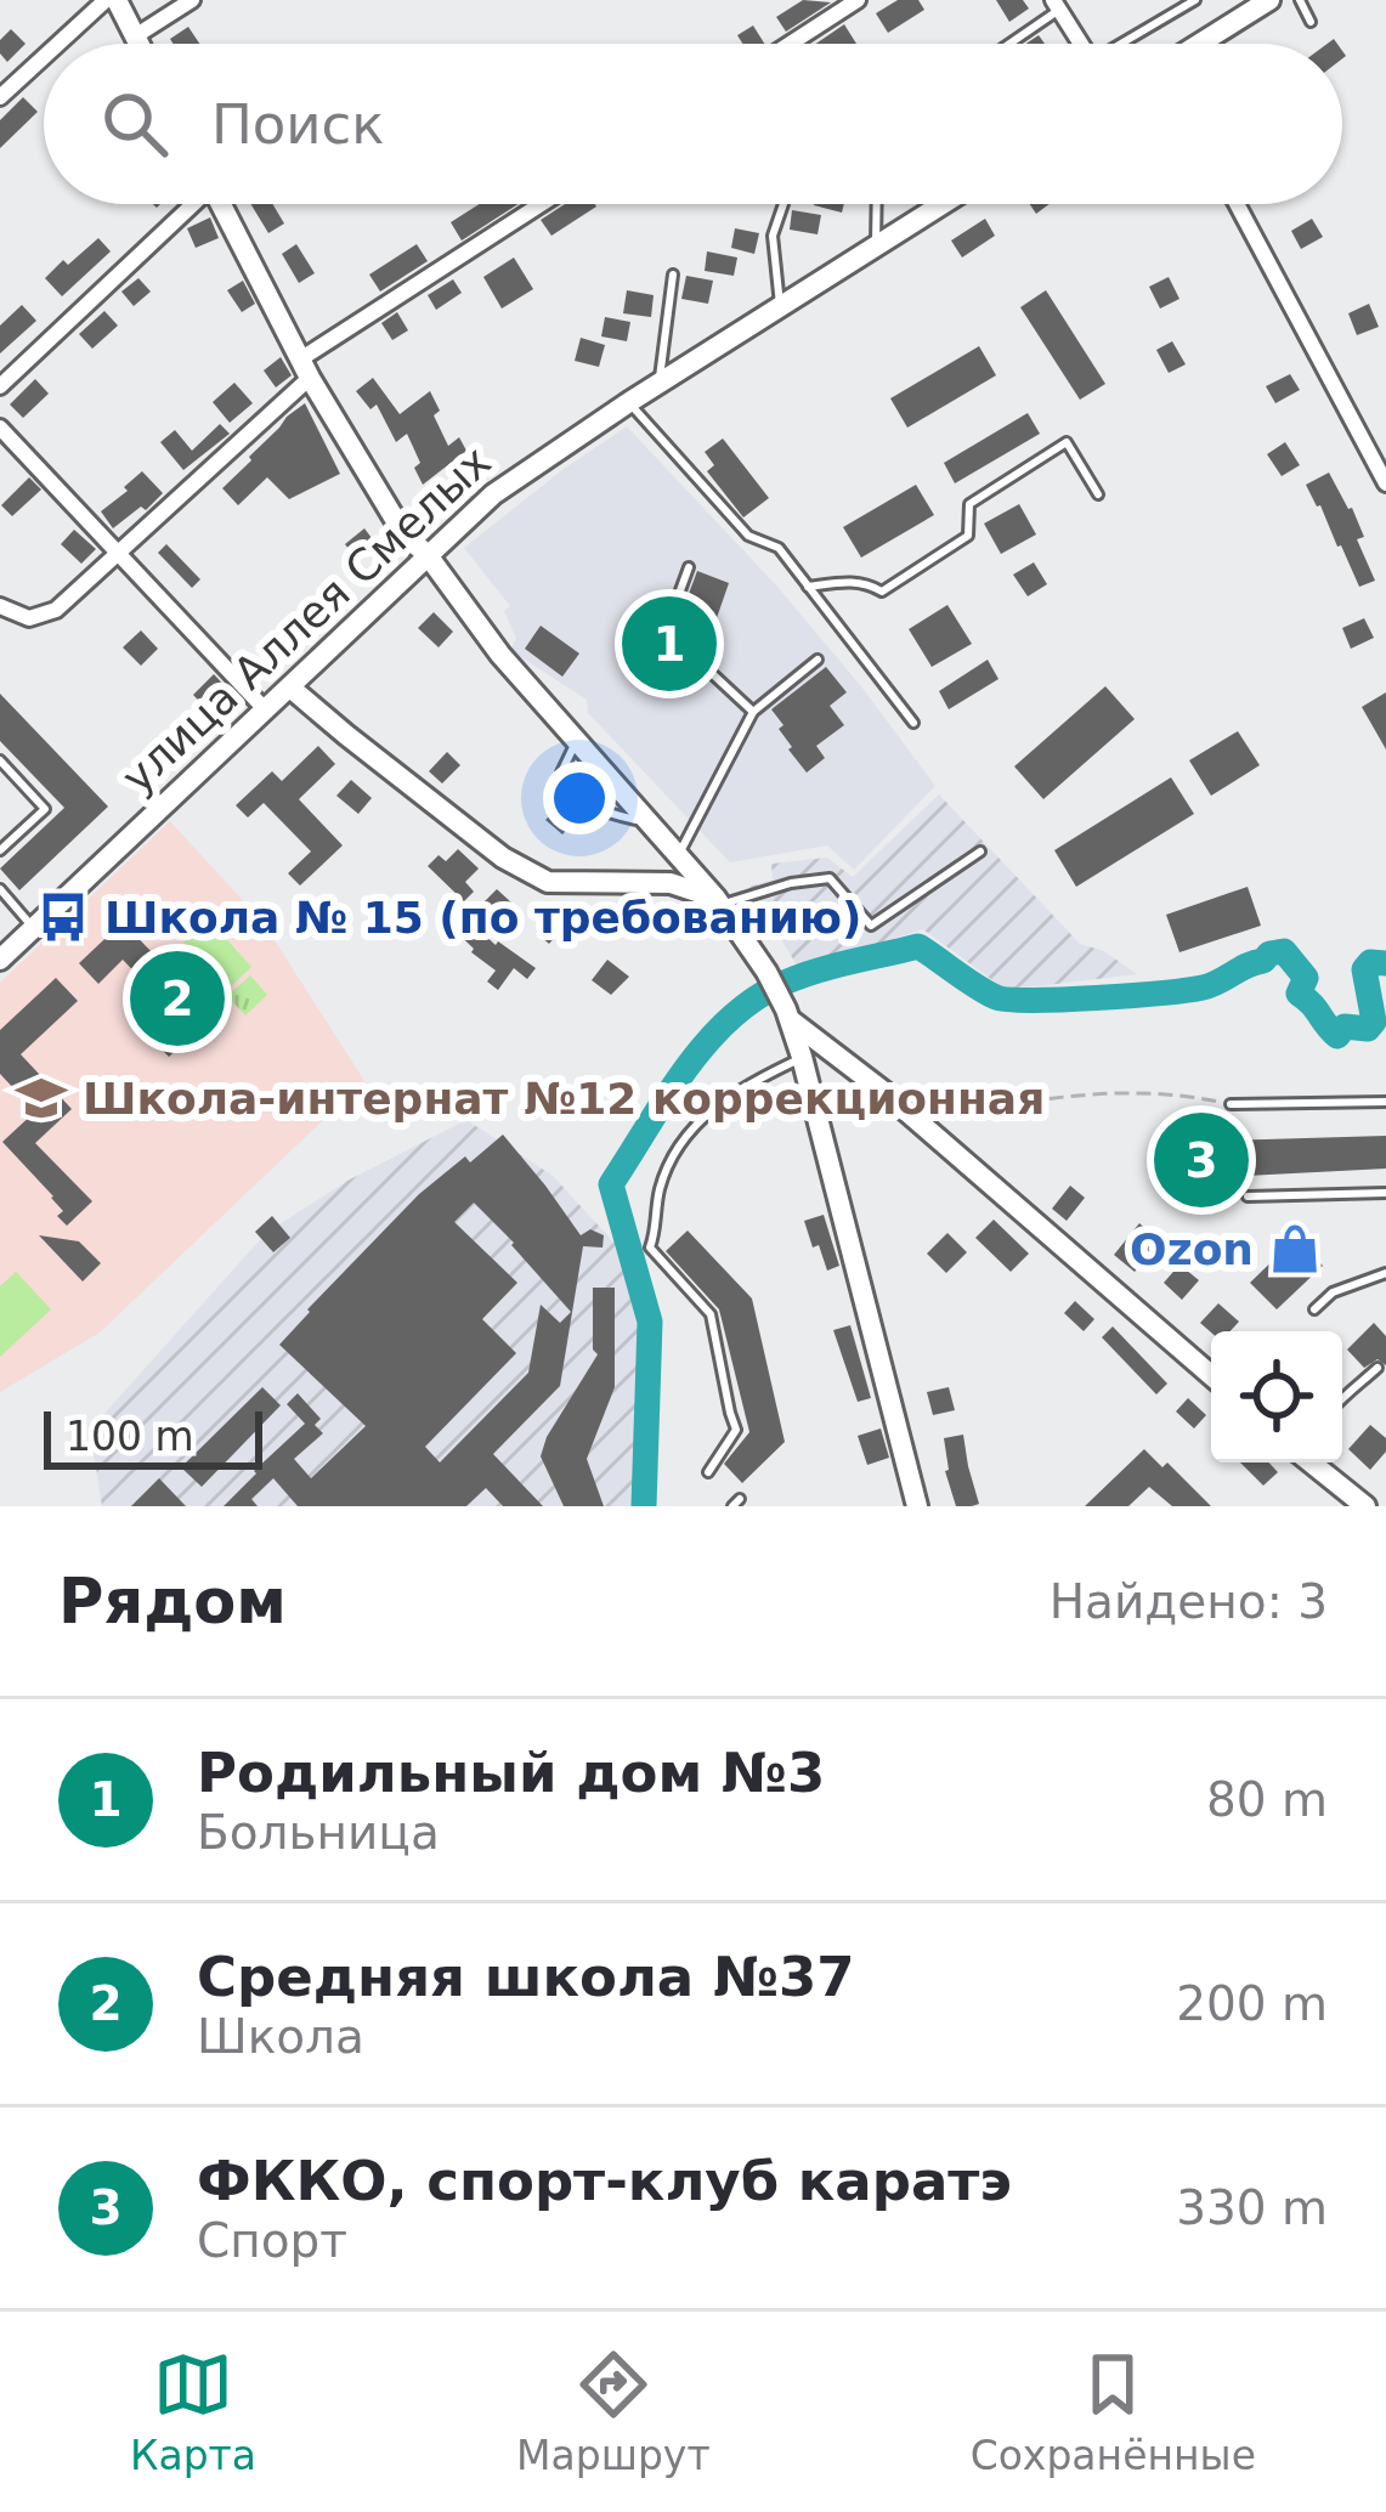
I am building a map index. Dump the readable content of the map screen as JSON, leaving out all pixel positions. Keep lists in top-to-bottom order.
{
  "streets": {
    "main road": ["улица Аллея Смелых"]
  },
  "places": {
    "bus stop": ["Школа № 15 (по требованию)"],
    "school or university": ["Школа-интернат №12 коррекционная"],
    "shop": ["Ozon"]
  },
  "scale_bar": "100 m",
  "page": {
    "search": "Поиск",
    "pins": ["1", "2", "3"],
    "scale": "100 m",
    "heading": ["Рядом", "Найдено: 3"],
    "list": [
      {
        "mark": "1",
        "name": "Родильный дом №3",
        "note": "Больница",
        "value": "80 m"
      },
      {
        "mark": "2",
        "name": "Средняя школа №37",
        "note": "Школа",
        "value": "200 m"
      },
      {
        "mark": "3",
        "name": "ФККО, спорт-клуб каратэ",
        "note": "Спорт",
        "value": "330 m"
      }
    ],
    "nav": ["Карта", "Маршрут", "Сохранённые"]
  }
}
